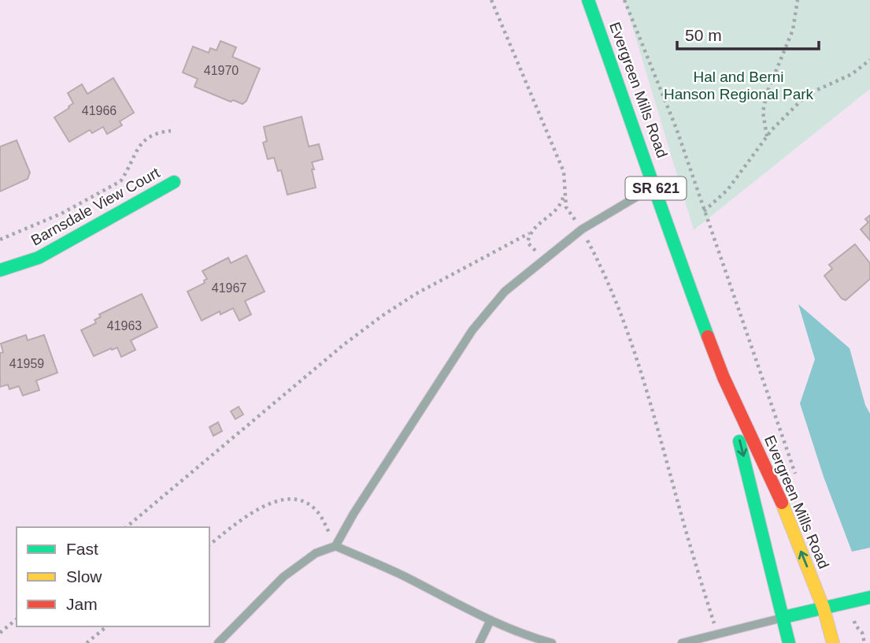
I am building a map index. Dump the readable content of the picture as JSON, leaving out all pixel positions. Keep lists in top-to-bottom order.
{
  "streets": {
    "main road": ["Evergreen Mills Road", "SR 621", "Barnsdale View Court"]
  },
  "parks": ["Hal and Berni Hanson Regional Park"],
  "house_numbers": [
    "41970",
    "41966",
    "41967",
    "41963",
    "41959"
  ],
  "legend": ["Fast", "Slow", "Jam"],
  "scale_bar": "50 m"
}
